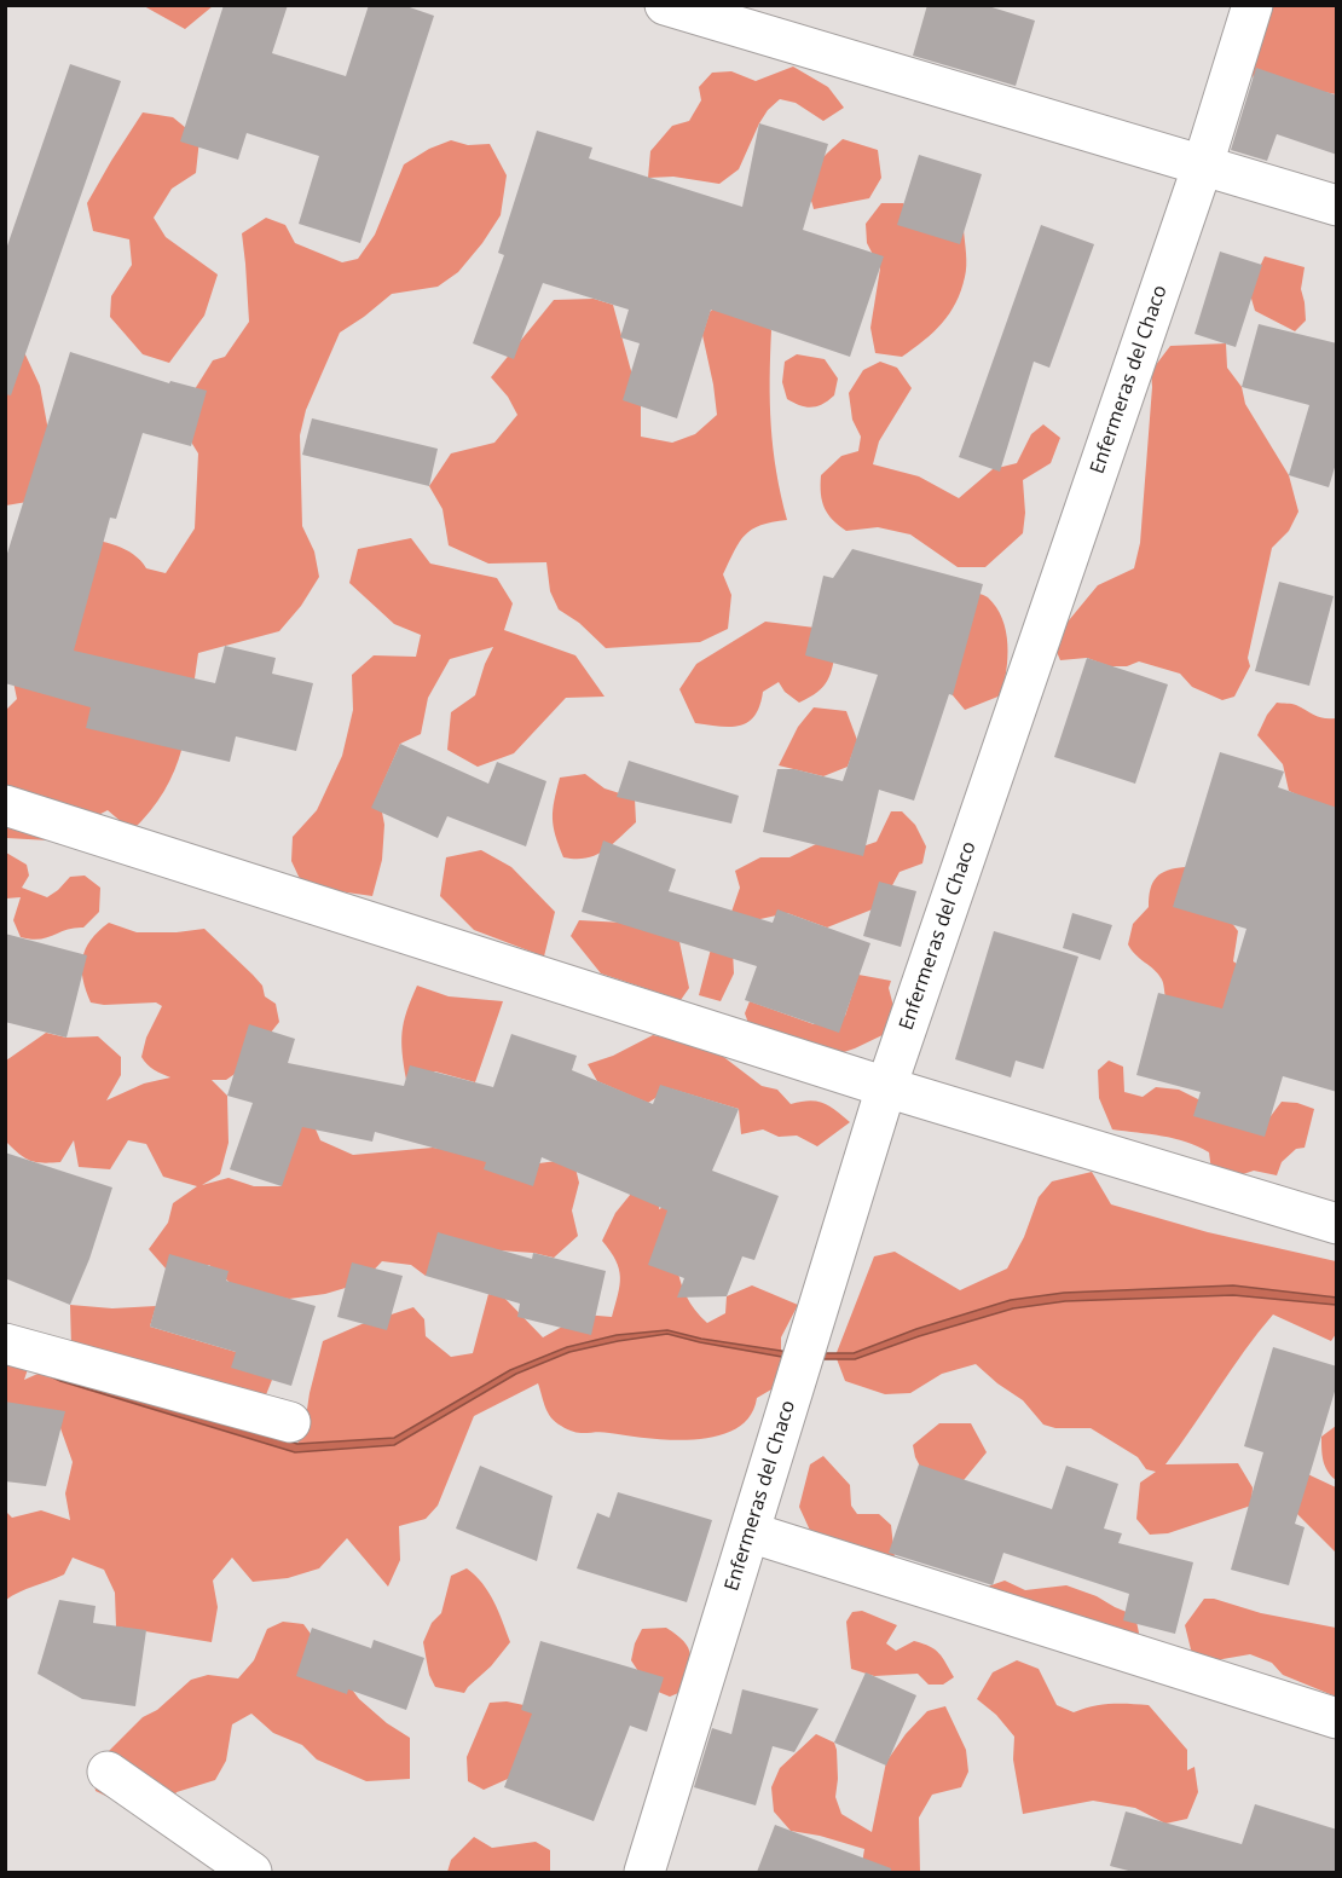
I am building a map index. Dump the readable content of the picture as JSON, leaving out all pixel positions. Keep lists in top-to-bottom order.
{
  "streets": {
    "street": ["Enfermeras del Chaco"]
  }
}
